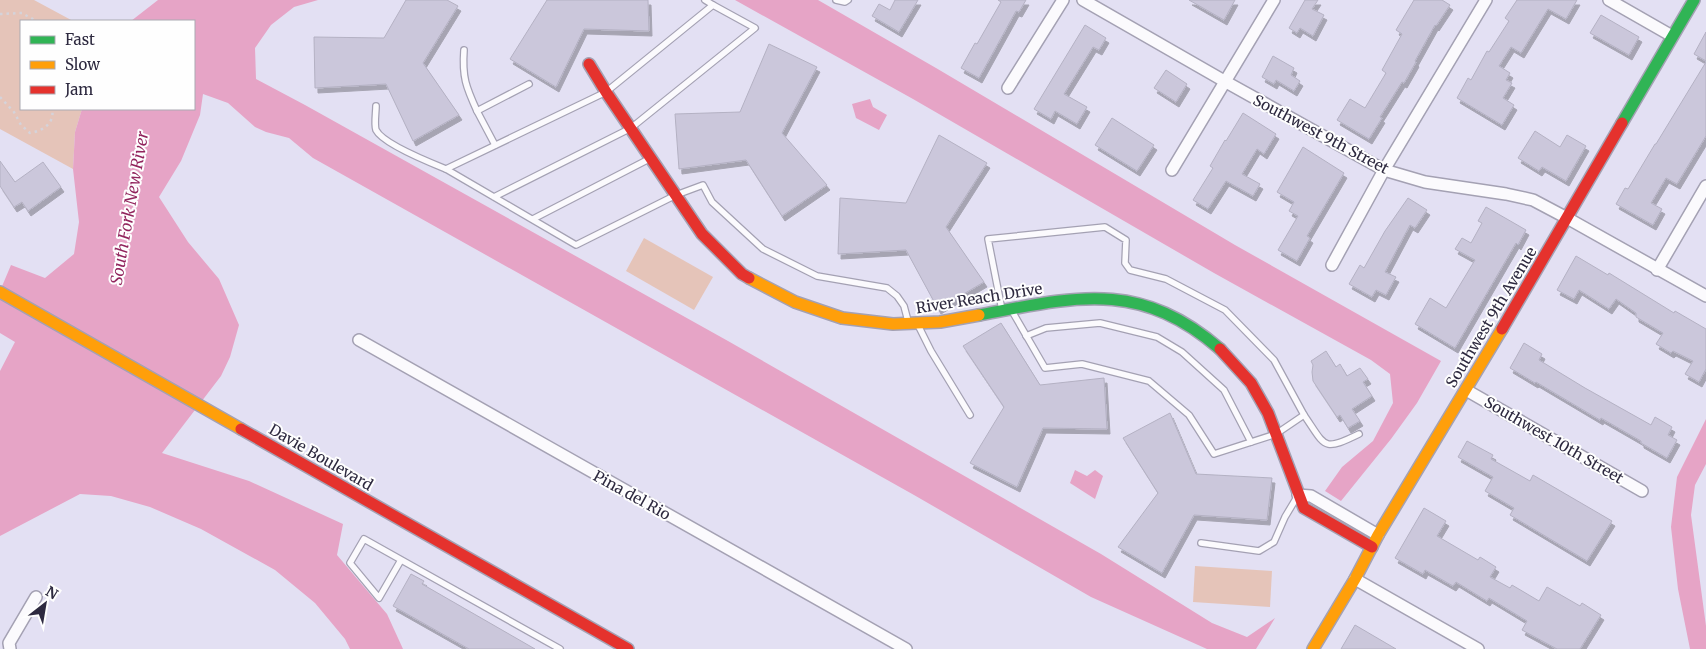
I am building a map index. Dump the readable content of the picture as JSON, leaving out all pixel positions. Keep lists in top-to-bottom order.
{
  "streets": {
    "street": [
      "Southwest 9th Street",
      "River Reach Drive",
      "Southwest 9th Avenue",
      "Southwest 10th Street",
      "Davie Boulevard",
      "Pina del Rio"
    ]
  },
  "crossings": [
    ["Southwest 9th Street", "Southwest 9th Avenue"],
    ["River Reach Drive", "Southwest 9th Avenue"],
    ["Southwest 9th Avenue", "Southwest 10th Street"]
  ],
  "water": ["South Fork New River"],
  "legend": ["Fast", "Slow", "Jam"],
  "north": "top right"
}
